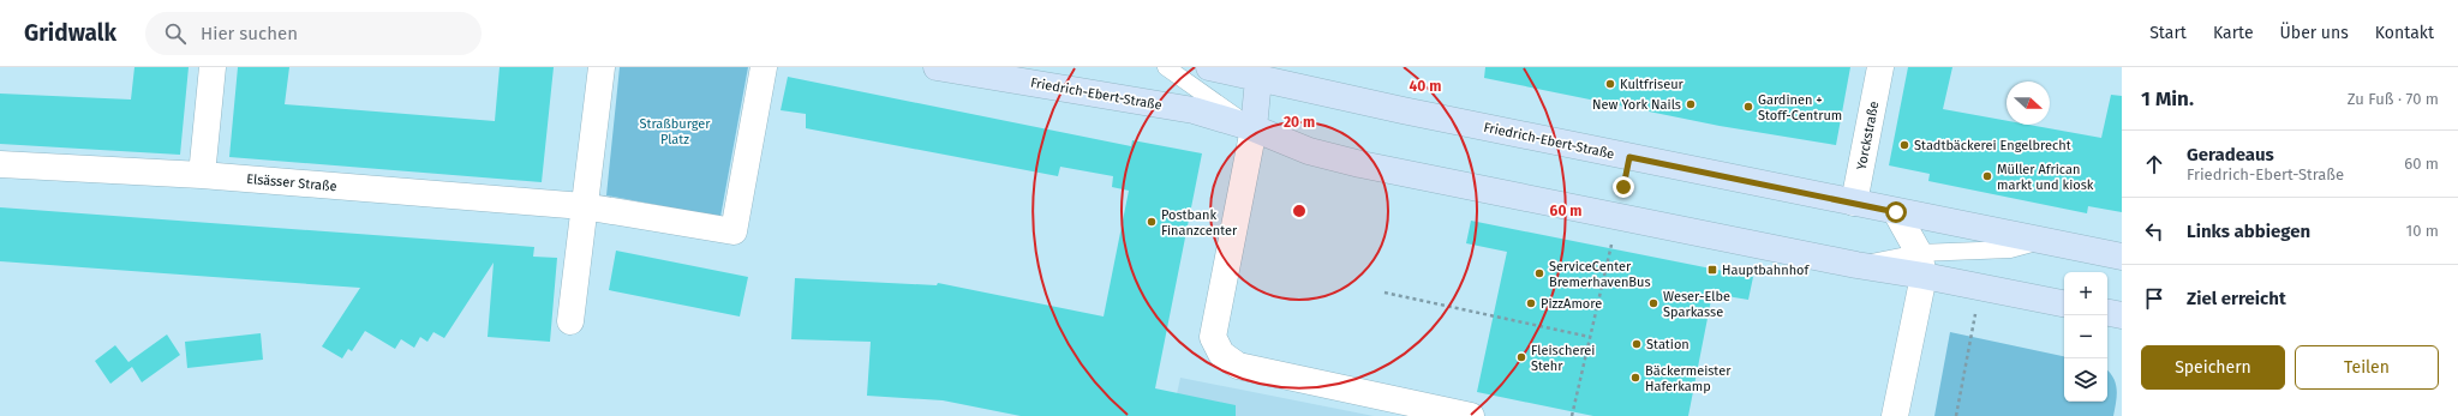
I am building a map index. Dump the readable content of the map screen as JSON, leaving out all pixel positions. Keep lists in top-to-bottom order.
{
  "streets": {
    "main road": ["Friedrich-Ebert-Straße"],
    "street": ["Yorckstraße", "Elsässer Straße"]
  },
  "crossings": [
    ["Friedrich-Ebert-Straße", "Yorckstraße"]
  ],
  "parks": ["Straßburger Platz"],
  "places": {
    "other": [
      "Kultfriseur",
      "New York Nails",
      "Gardinen + Stoff-Centrum",
      "Stadtbäckerei Engelbrecht",
      "Müller African markt und kiosk",
      "Postbank Finanzcenter",
      "ServiceCenter BremerhavenBus",
      "PizzAmore",
      "Weser-Elbe Sparkasse",
      "Station",
      "Fleischerei Stehr",
      "Bäckermeister Haferkamp"
    ],
    "transit": ["Hauptbahnhof"]
  },
  "north": "right",
  "page": {
    "header": "Gridwalk",
    "search": "Hier suchen",
    "nav": [
      "Start",
      "Karte",
      "Über uns",
      "Kontakt"
    ],
    "heading": ["1 Min.", "Zu Fuß · 70 m"],
    "list": [
      ["Geradeaus", "Friedrich-Ebert-Straße", "60 m"],
      ["Links abbiegen", "10 m"],
      "Ziel erreicht"
    ],
    "map_buttons": ["+", "−"],
    "buttons": ["Speichern", "Teilen"]
  },
  "rings": ["40 m", "20 m", "60 m"]
}
